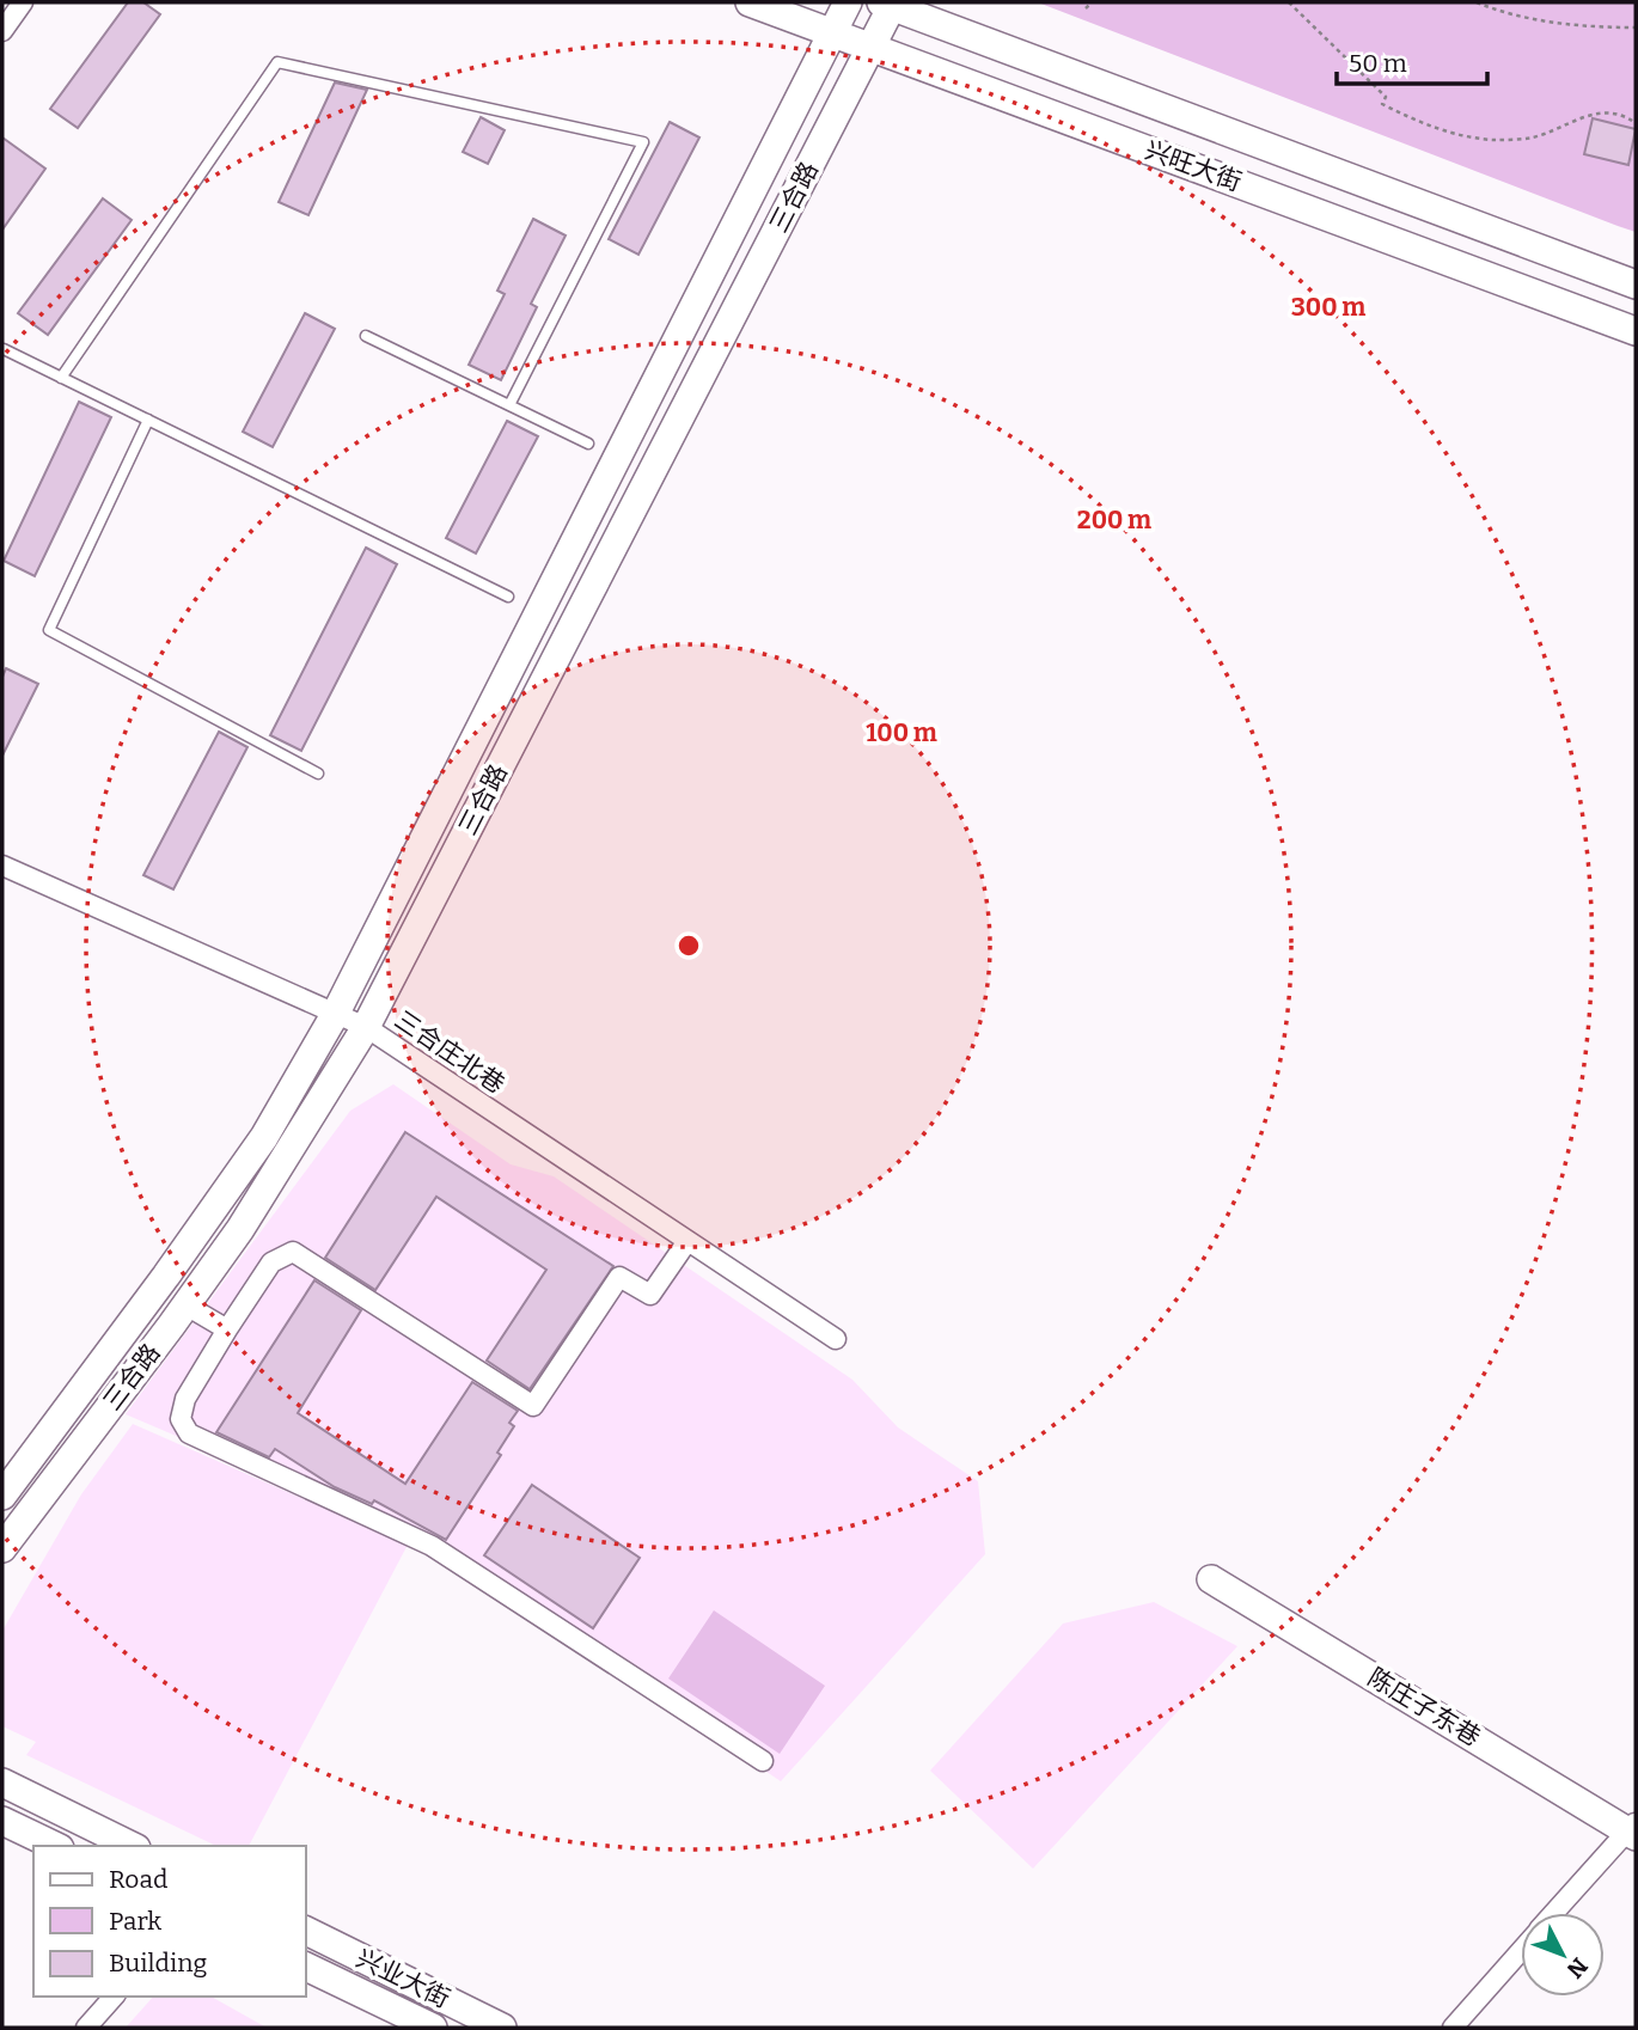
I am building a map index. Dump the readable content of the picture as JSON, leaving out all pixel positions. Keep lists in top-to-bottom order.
{
  "streets": {
    "street": [
      "兴旺大街",
      "三合路",
      "三合庄北巷",
      "陈庄子东巷",
      "兴业大街"
    ]
  },
  "crossings": [
    ["兴旺大街", "三合路"],
    ["三合路", "三合庄北巷"]
  ],
  "legend": ["Road", "Park", "Building"],
  "scale_bar": "50 m",
  "north": "bottom right",
  "rings": ["300 m", "200 m", "100 m"]
}
